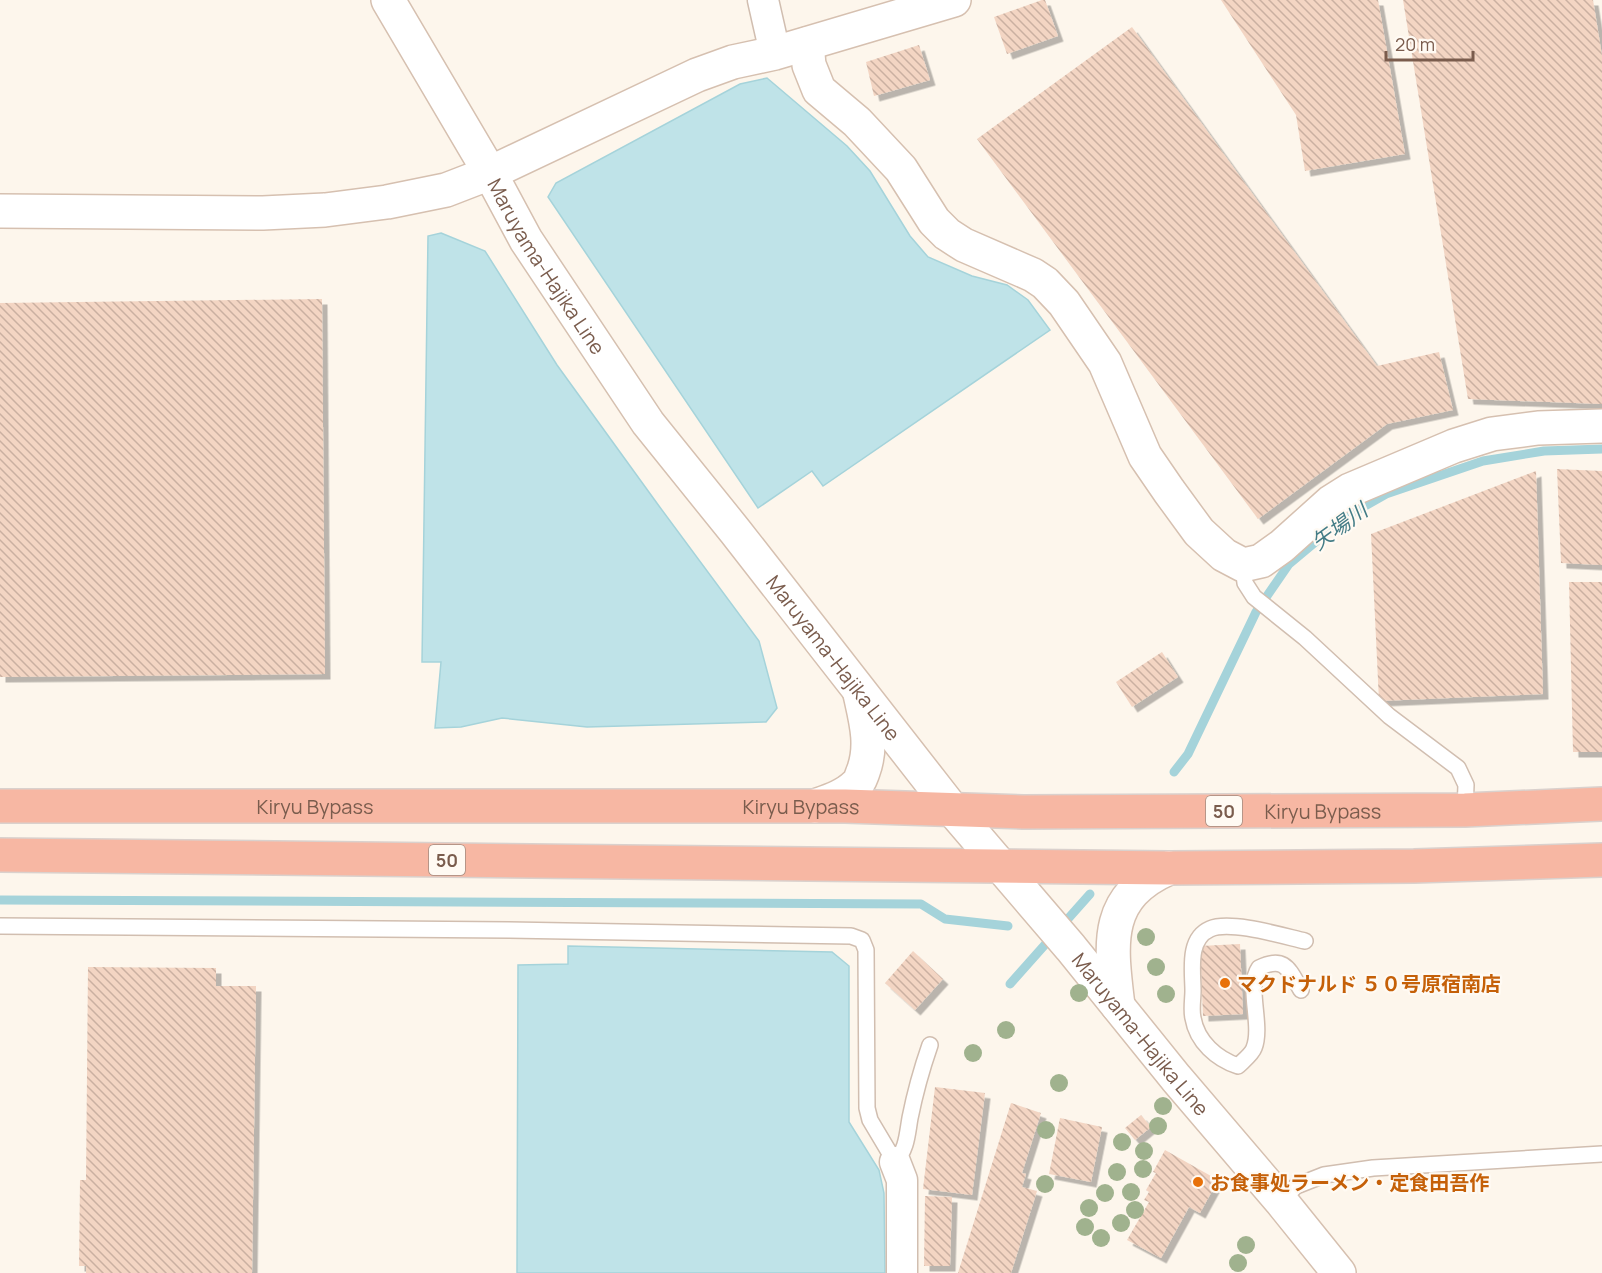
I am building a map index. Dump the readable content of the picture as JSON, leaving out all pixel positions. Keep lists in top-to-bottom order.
{
  "streets": {
    "highway": ["Kiryu Bypass", "50"],
    "street": ["Maruyama-Hajika Line"]
  },
  "crossings": [
    ["Maruyama-Hajika Line", "Kiryu Bypass"],
    ["Maruyama-Hajika Line", "50"]
  ],
  "water": ["矢場川"],
  "places": ["マクドナルド ５０号原宿南店", "お食事処ラーメン・定食田吾作"],
  "scale_bar": "20 m"
}
